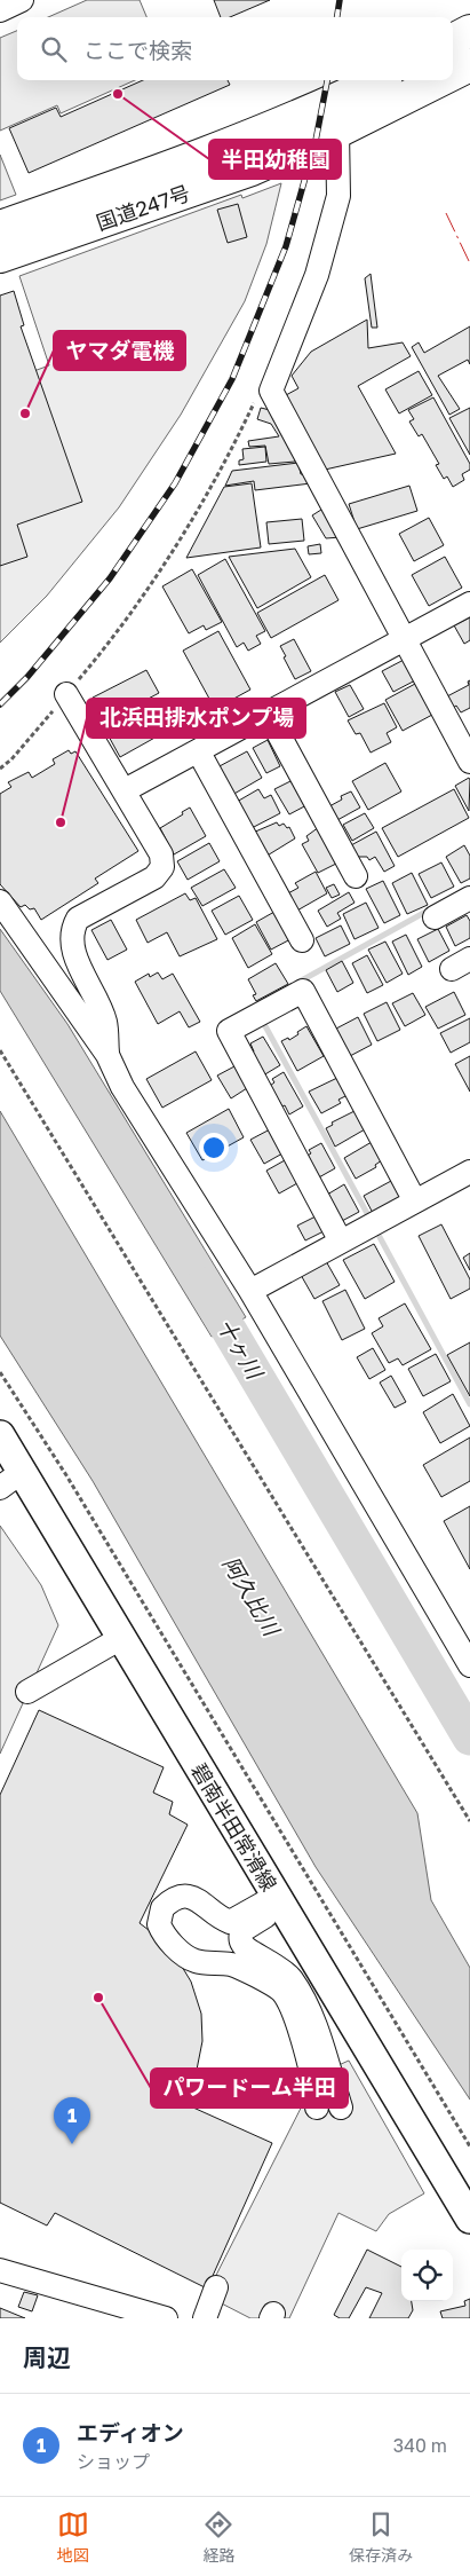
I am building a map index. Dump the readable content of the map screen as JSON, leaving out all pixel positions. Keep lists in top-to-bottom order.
{
  "streets": {
    "highway": ["国道247号"],
    "main road": ["碧南半田常滑線"]
  },
  "water": ["十ヶ川", "阿久比川"],
  "places": [
    "半田幼稚園",
    "ヤマダ電機",
    "北浜田排水ポンプ場",
    "パワードーム半田"
  ],
  "page": {
    "search": "ここで検索",
    "pins": "1",
    "heading": "周辺",
    "list": [
      {
        "mark": "1",
        "name": "エディオン",
        "note": "ショップ",
        "value": "340 m"
      }
    ],
    "nav": ["地図", "経路", "保存済み"]
  }
}
